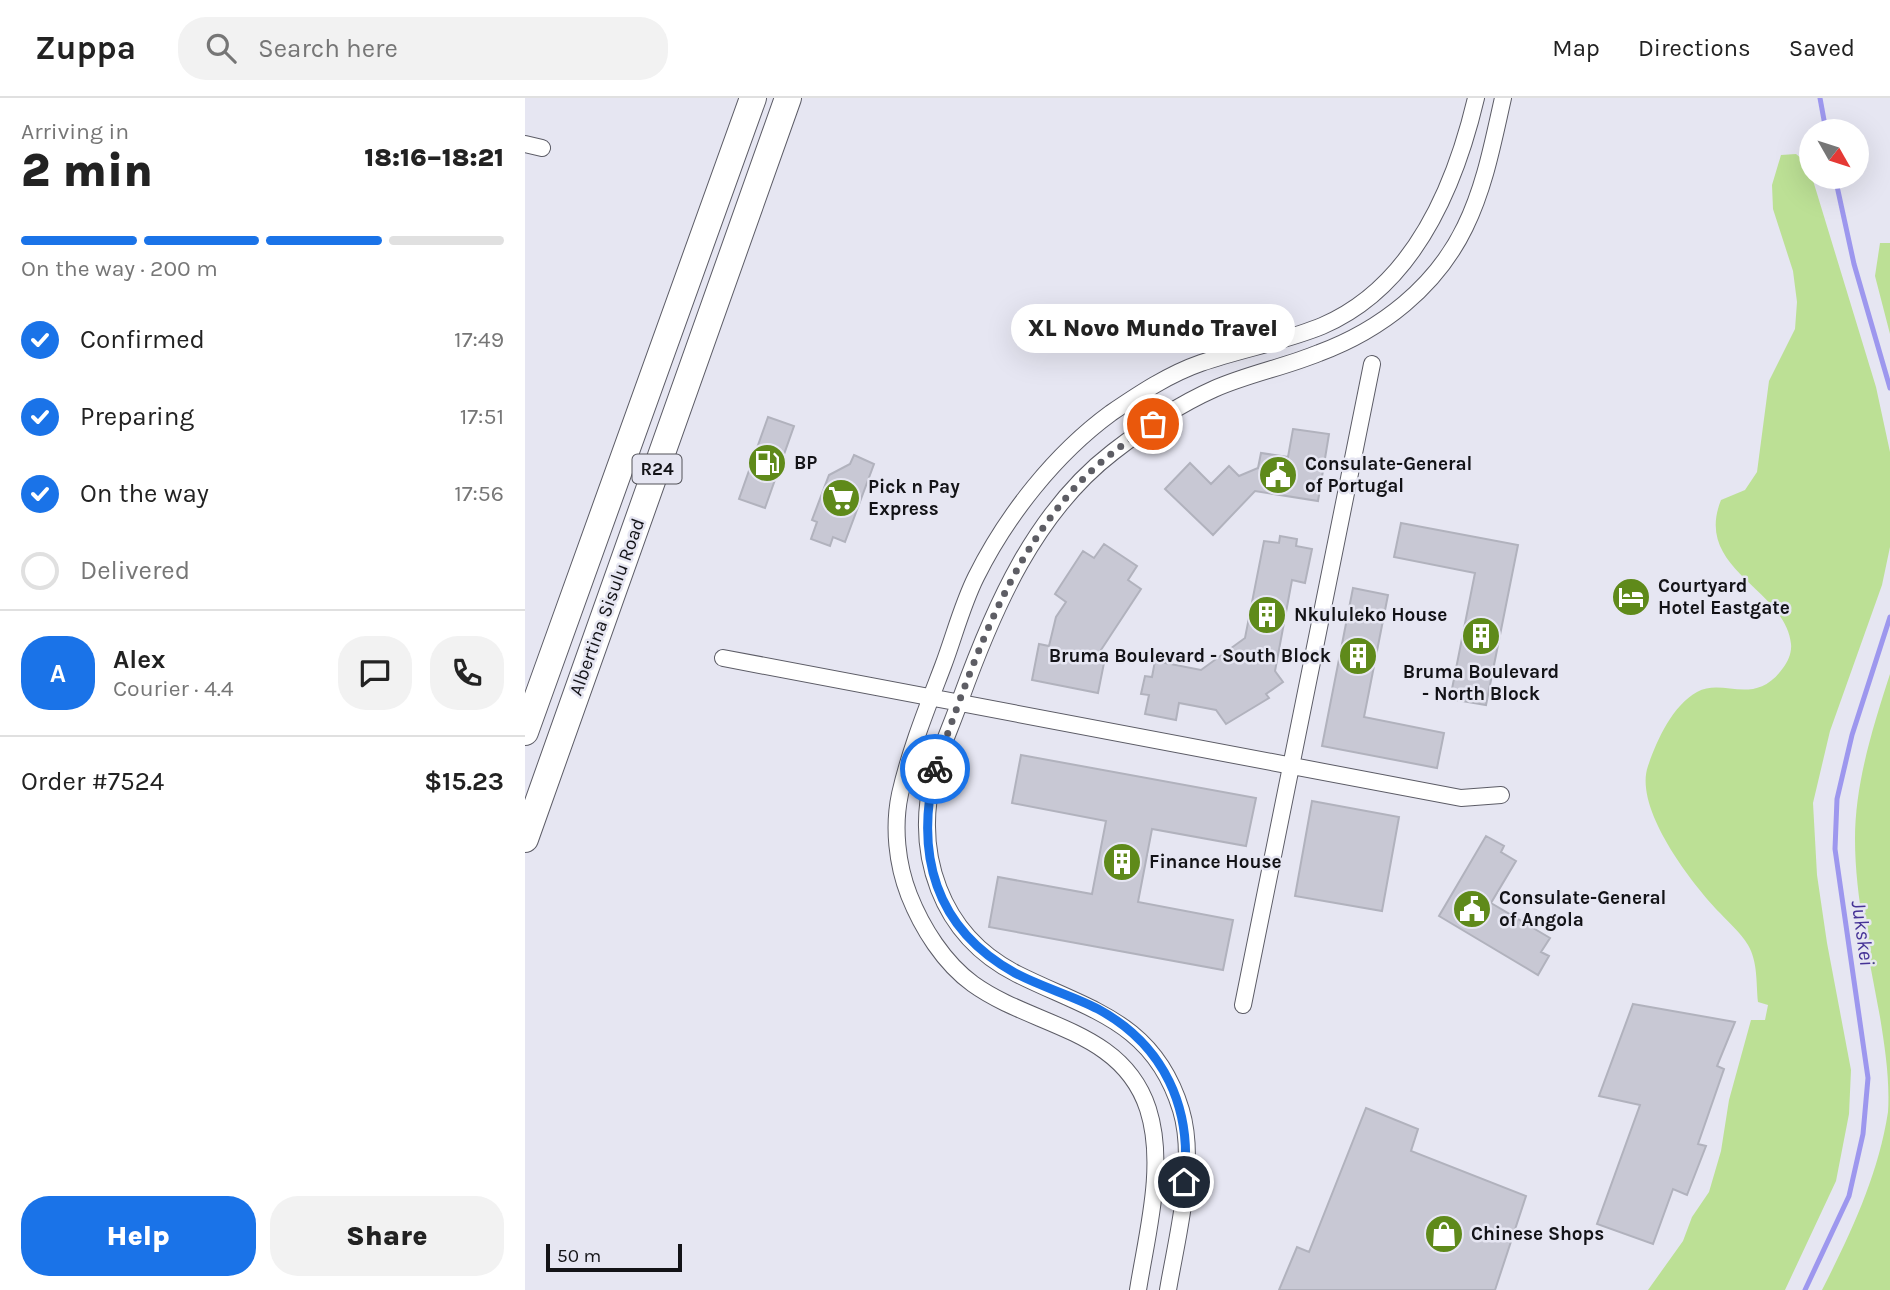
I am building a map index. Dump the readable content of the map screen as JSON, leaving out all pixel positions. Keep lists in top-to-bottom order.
{
  "streets": {
    "main road": ["R24", "Albertina Sisulu Road"]
  },
  "water": ["Jukskei"],
  "places": {
    "other": ["XL Novo Mundo Travel"],
    "fuel station": ["BP"],
    "public building": ["Consulate-General of Portugal", "Consulate-General of Angola"],
    "supermarket": ["Pick n Pay Express"],
    "hotel": ["Courtyard Hotel Eastgate"],
    "building": [
      "Nkululeko House",
      "Bruma Boulevard - North Block",
      "Bruma Boulevard - South Block",
      "Finance House"
    ],
    "shop": ["Chinese Shops"]
  },
  "scale_bar": "50 m",
  "north": "bottom right",
  "page": {
    "header": "Zuppa",
    "search": "Search here",
    "nav": ["Map", "Directions", "Saved"],
    "heading": ["2 min", "Arriving in", "18:16–18:21"],
    "panel": [
      "Alex",
      "Courier · 4.4",
      "Order #7524",
      "$15.23"
    ],
    "bar": "On the way · 200 m",
    "list": [
      ["Confirmed", "17:49"],
      ["Preparing", "17:51"],
      ["On the way", "17:56"],
      "Delivered"
    ],
    "bubble": "XL Novo Mundo Travel",
    "round": "A",
    "buttons": ["Help", "Share"],
    "scale": "50 m"
  }
}
